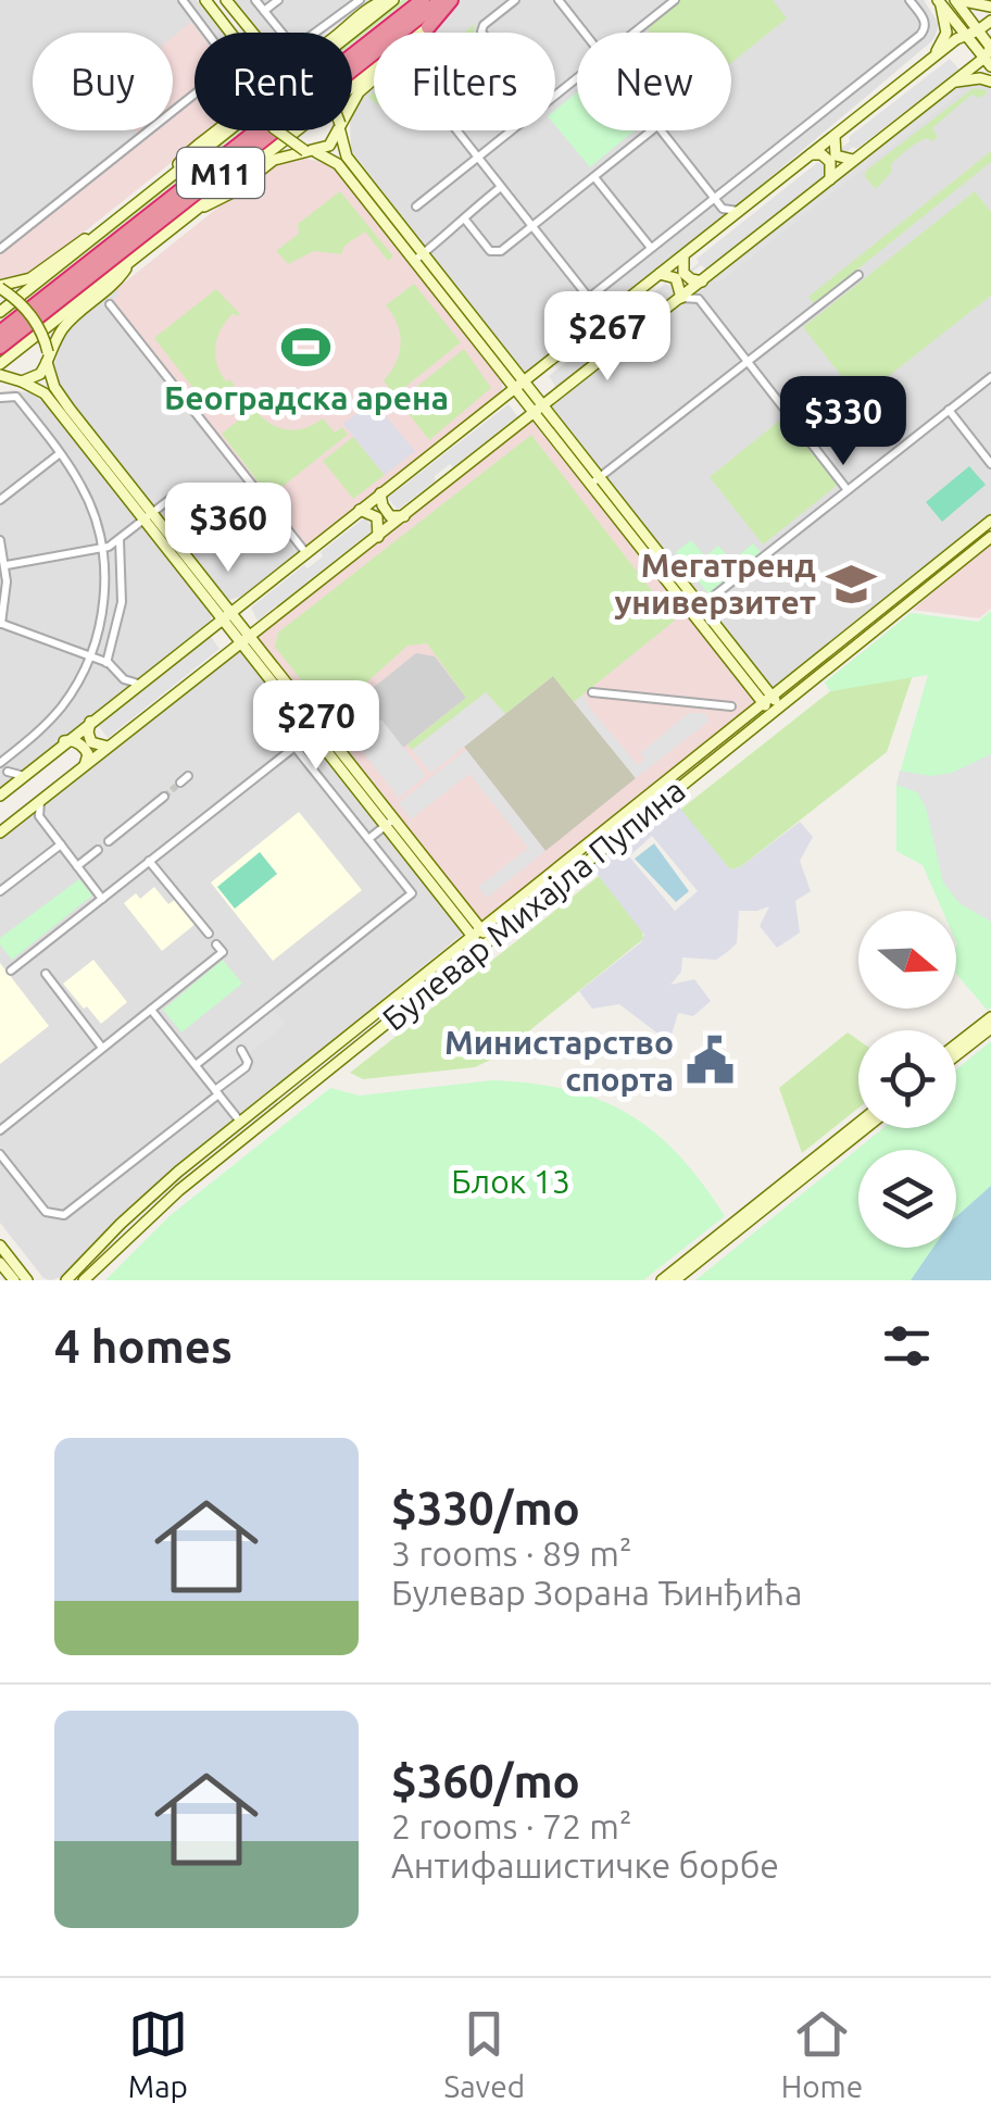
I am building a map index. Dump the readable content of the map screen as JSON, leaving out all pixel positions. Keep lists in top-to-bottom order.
{
  "streets": {
    "highway": ["M11"],
    "street": ["Булевар Михајла Пупина"]
  },
  "parks": ["Блок 13"],
  "places": {
    "sports": ["Београдска арена"],
    "school or university": ["Мегатренд универзитет"],
    "public building": ["Министарство спорта"]
  },
  "north": "right",
  "page": {
    "chip": [
      "Buy",
      "Rent",
      "Filters",
      "New"
    ],
    "price": [
      "$267",
      "$330",
      "$360",
      "$270"
    ],
    "heading": "4 homes",
    "list": [
      {
        "name": "$330/mo",
        "note": "3 rooms · 89 m² · Булевар Зорана Ђинђића"
      },
      {
        "name": "$360/mo",
        "note": "2 rooms · 72 m² · Антифашистичке борбе"
      }
    ],
    "tabs": ["Map", "Saved", "Home"]
  }
}
